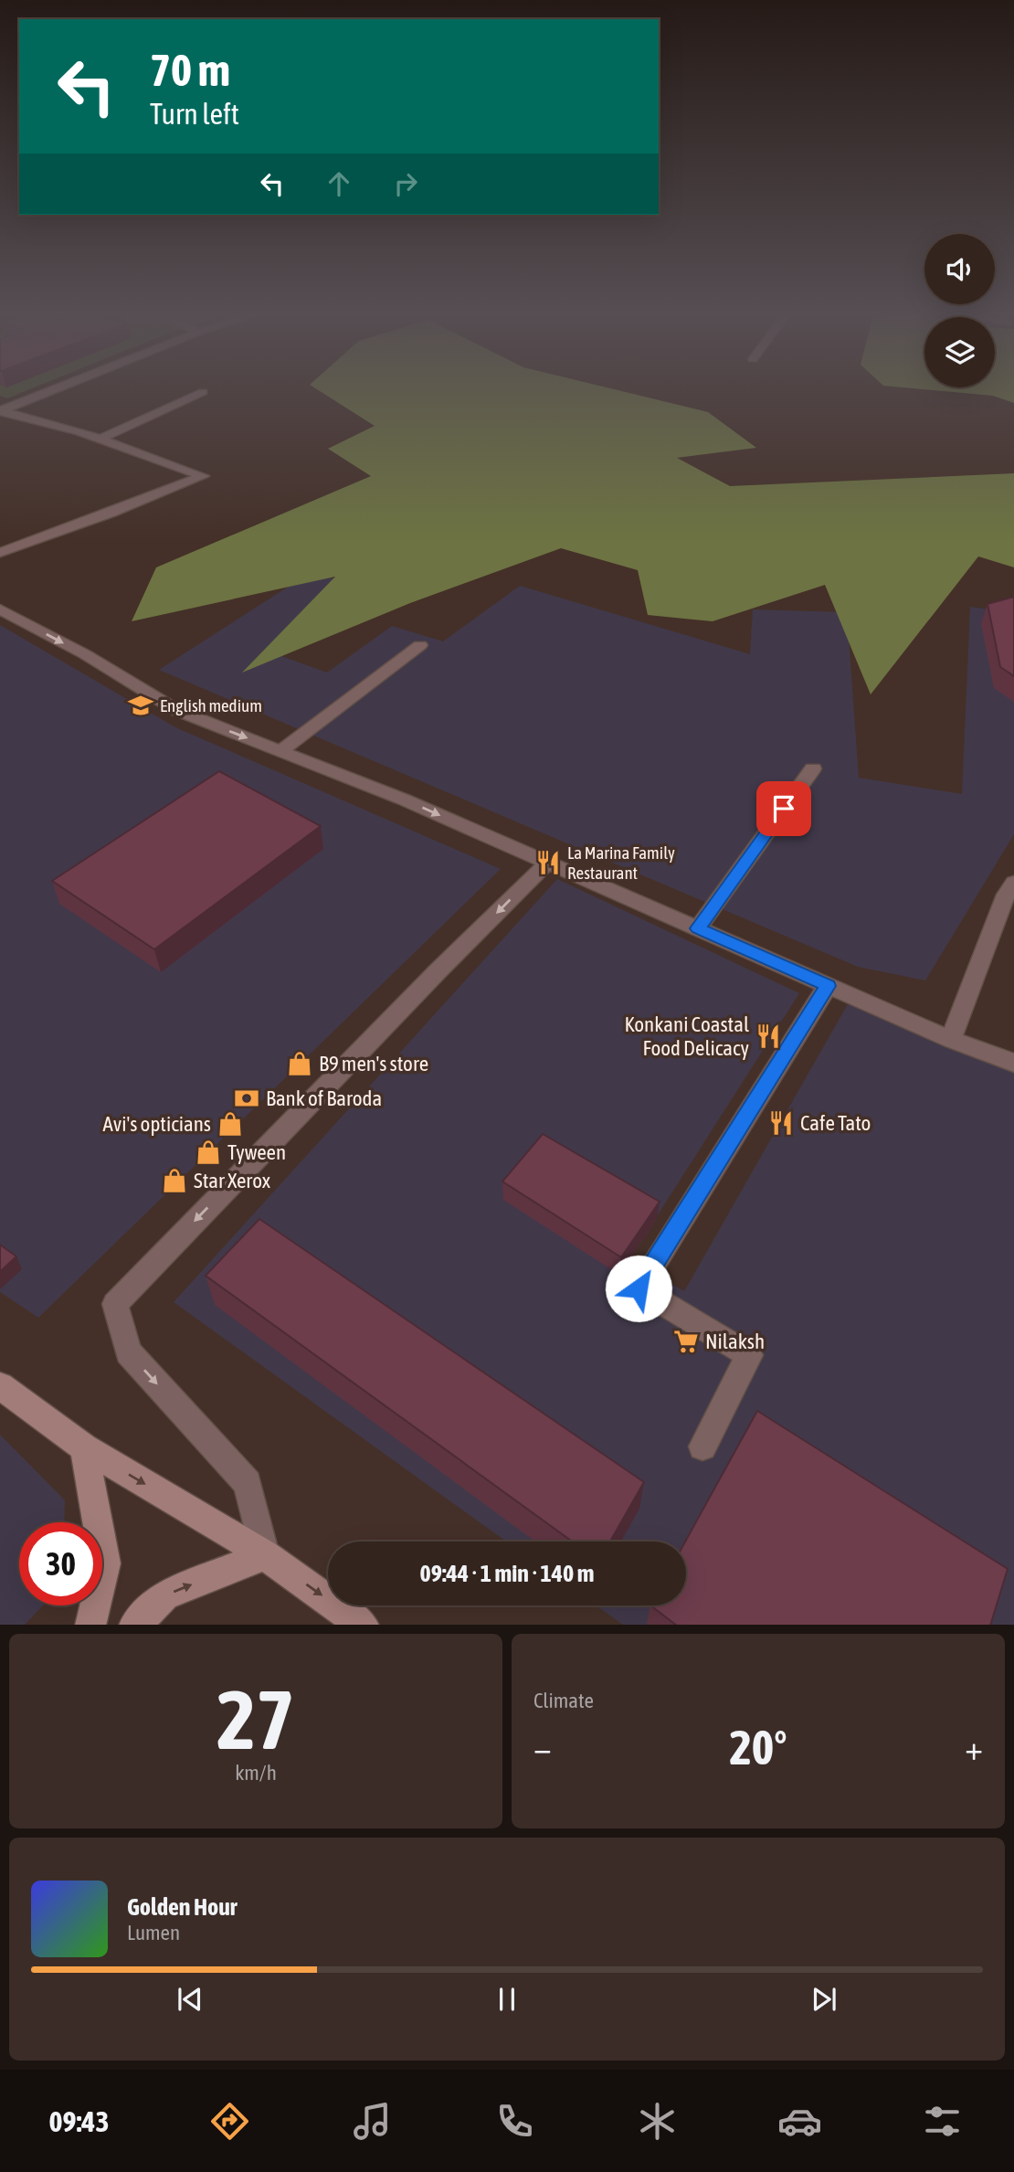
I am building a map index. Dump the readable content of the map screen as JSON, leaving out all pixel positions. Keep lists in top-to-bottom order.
{
  "places": {
    "school or university": ["English medium"],
    "restaurant": ["La Marina Family Restaurant", "Konkani Coastal Food Delicacy", "Cafe Tato"],
    "shop": [
      "B9 men's store",
      "Avi's opticians",
      "Tyween",
      "Star Xerox"
    ],
    "bank": ["Bank of Baroda"],
    "supermarket": ["Nilaksh"]
  },
  "page": {
    "turn": ["70 m", "Turn left"],
    "limit": "30",
    "trip": "09:44 · 1 min · 140 m",
    "tile": [
      ["27", "km/h"],
      "Climate"
    ],
    "heat": ["−", "20°", "+"],
    "song": ["Golden Hour", "Lumen"],
    "tabs": "09:43"
  }
}
